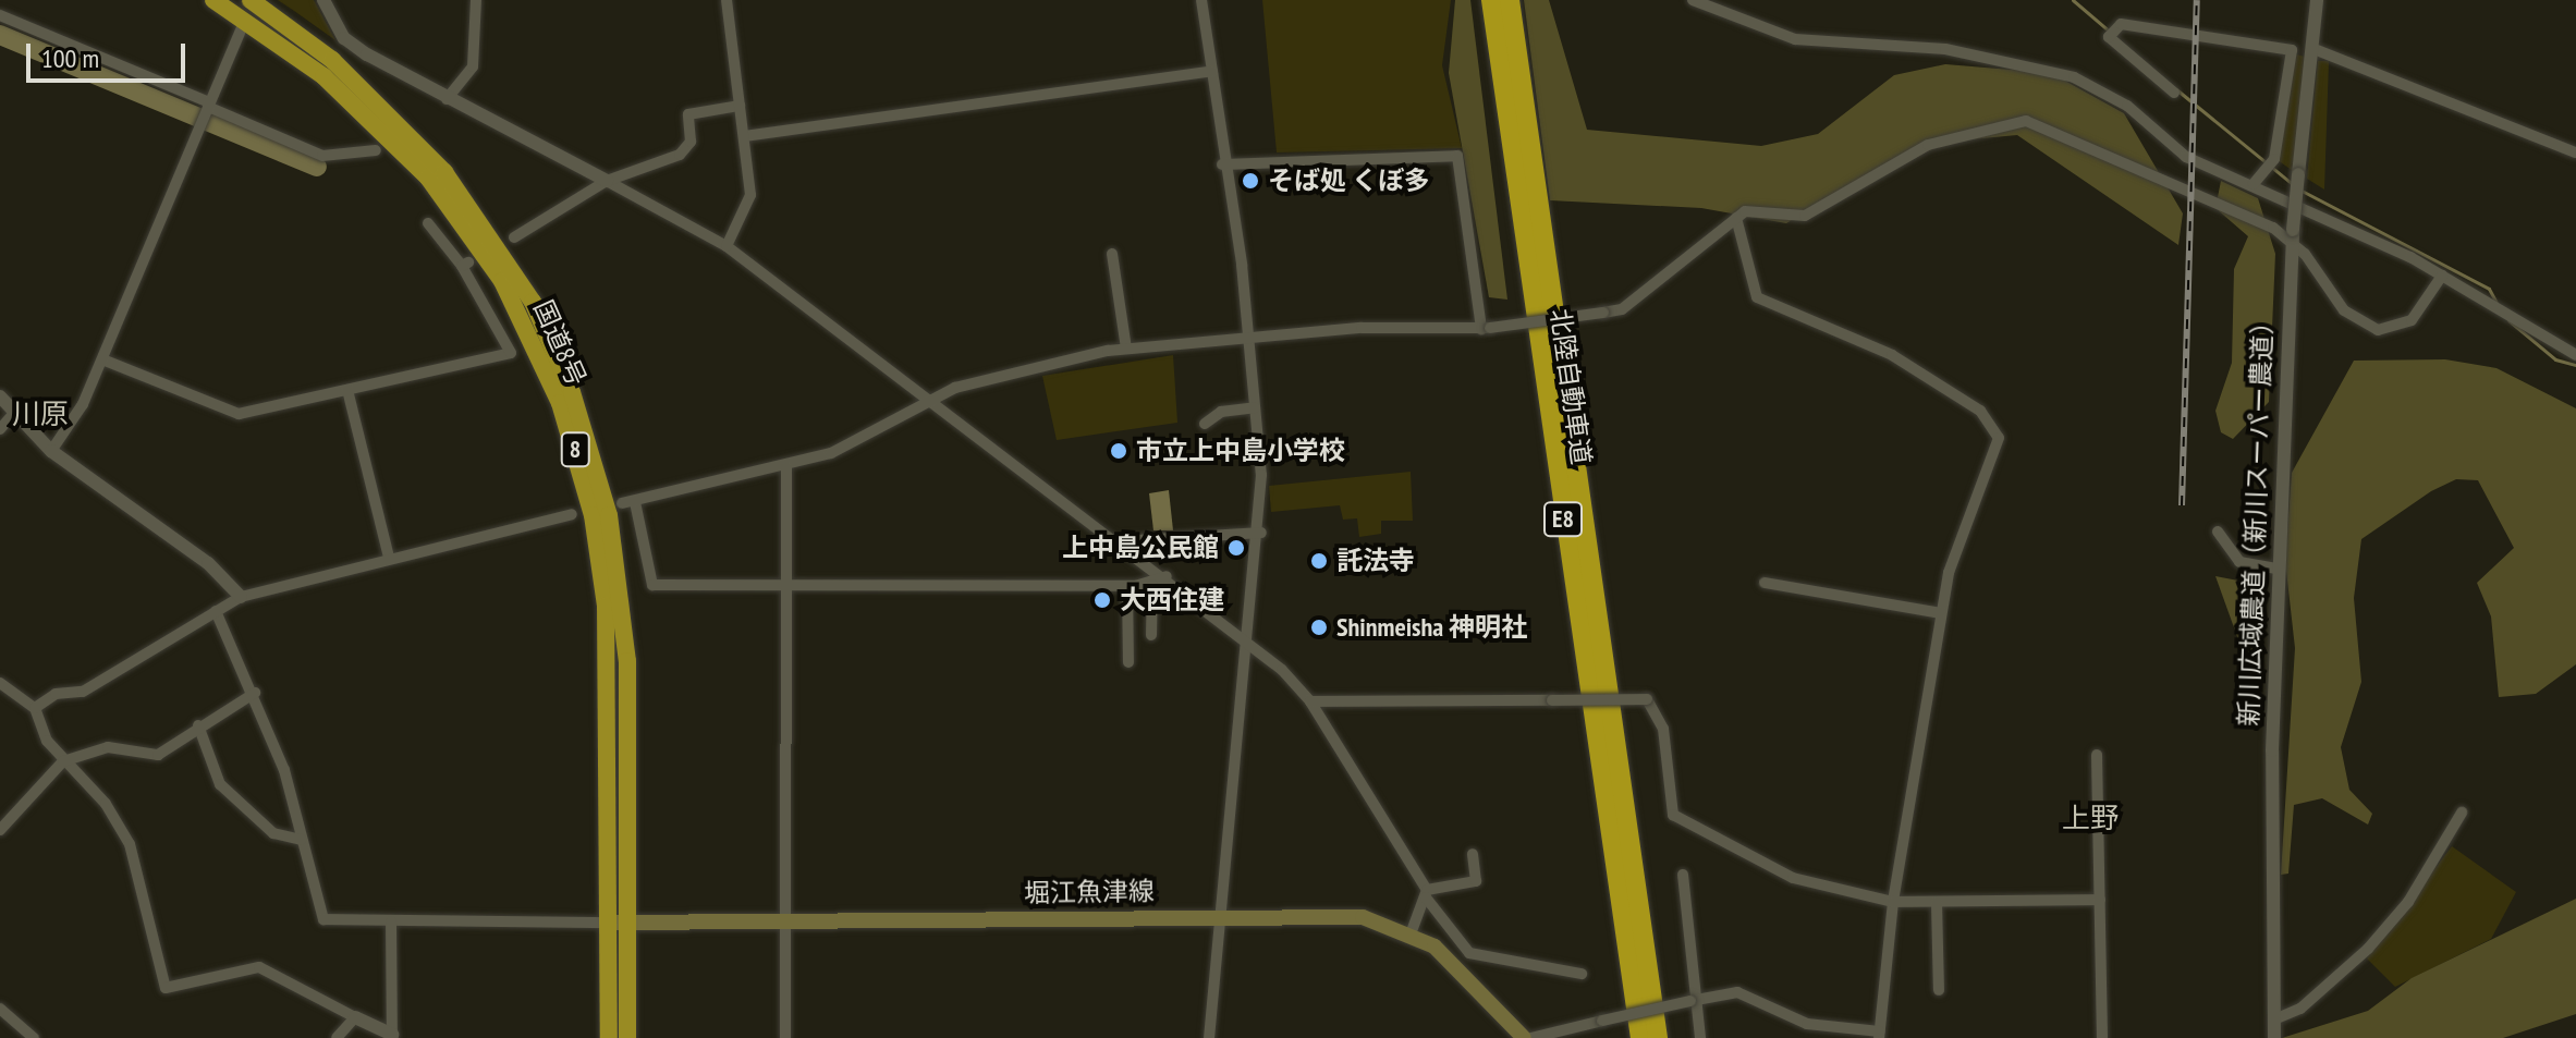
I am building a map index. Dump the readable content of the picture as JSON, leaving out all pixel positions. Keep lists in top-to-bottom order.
{
  "streets": {
    "highway": [
      "国道8号",
      "北陸自動車道",
      "8",
      "E8"
    ],
    "main road": ["堀江魚津線"],
    "street": ["新川広域農道（新川スーパー農道）"]
  },
  "crossings": [
    ["国道8号", "堀江魚津線"]
  ],
  "districts": ["川原", "上野"],
  "places": [
    "そば処 くぼ多",
    "市立上中島小学校",
    "上中島公民館",
    "託法寺",
    "大西住建",
    "Shinmeisha 神明社"
  ],
  "scale_bar": "100 m"
}
